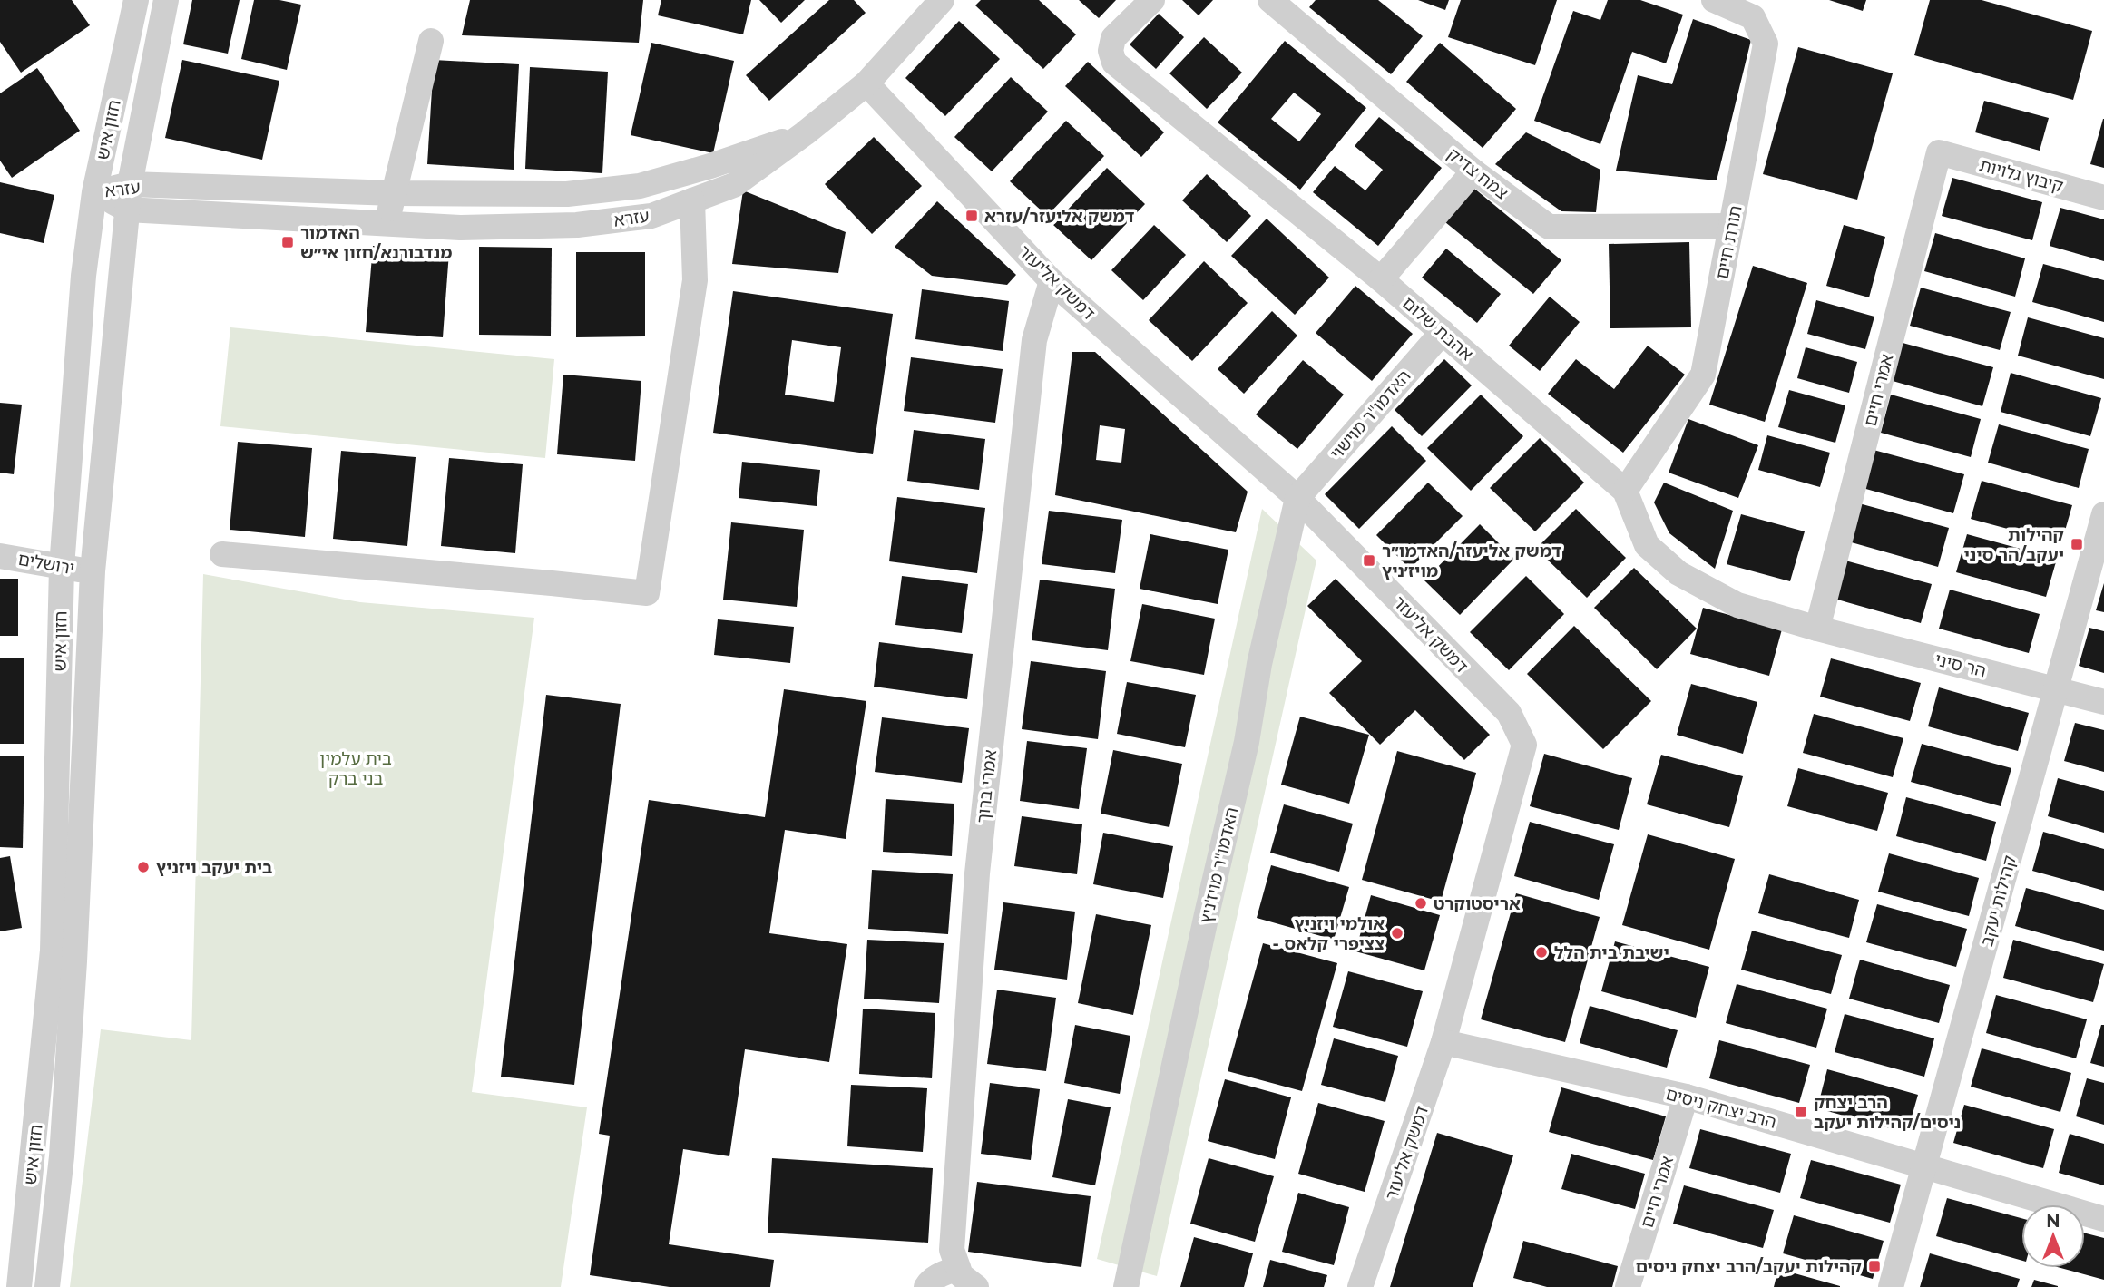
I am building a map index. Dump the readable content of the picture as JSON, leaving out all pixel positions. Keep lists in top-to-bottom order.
{
  "streets": {
    "street": [
      "חזון איש",
      "צמח צדיק",
      "קיבוץ גלויות",
      "עזרא",
      "תורת חיים",
      "דמשק אליעזר",
      "אהבת שלום",
      "אמרי חיים",
      "האדמו\"ר מוישוי",
      "ירושלים",
      "הר סיני",
      "אמרי ברוך",
      "האדמו\"ר מויז'ניץ",
      "קהילות יעקב",
      "הרב יצחק ניסים"
    ]
  },
  "crossings": [
    ["חזון איש", "עזרא"],
    ["חזון איש", "ירושלים"],
    ["צמח צדיק", "תורת חיים"],
    ["קיבוץ גלויות", "אמרי חיים"],
    ["עזרא", "דמשק אליעזר"],
    ["תורת חיים", "אהבת שלום"],
    ["דמשק אליעזר", "האדמו\"ר מוישוי"],
    ["דמשק אליעזר", "אמרי ברוך"],
    ["דמשק אליעזר", "האדמו\"ר מויז'ניץ"],
    ["דמשק אליעזר", "הרב יצחק ניסים"],
    ["אהבת שלום", "אמרי חיים"],
    ["אהבת שלום", "האדמו\"ר מוישוי"],
    ["אהבת שלום", "הר סיני"],
    ["אמרי חיים", "הר סיני"],
    ["אמרי חיים", "הרב יצחק ניסים"],
    ["האדמו\"ר מוישוי", "האדמו\"ר מויז'ניץ"],
    ["הר סיני", "קהילות יעקב"],
    ["קהילות יעקב", "הרב יצחק ניסים"]
  ],
  "parks": ["בית עלמין בני ברק"],
  "places": {
    "transit": [
      "דמשק אליעזר/עזרא",
      "האדמור מנדבורנא/חזון אי״ש",
      "קהילות יעקב/הר סיני",
      "דמשק אליעזר/האדמו״ר מויז׳ניץ",
      "הרב יצחק ניסים/קהילות יעקב",
      "קהילות יעקב/הרב יצחק ניסים"
    ],
    "other": [
      "בית יעקב ויזניץ",
      "אריסטוקרט",
      "אולמי ויזניץ - צציפרי קלאס",
      "ישיבת בית הלל"
    ]
  },
  "north": "top"
}
